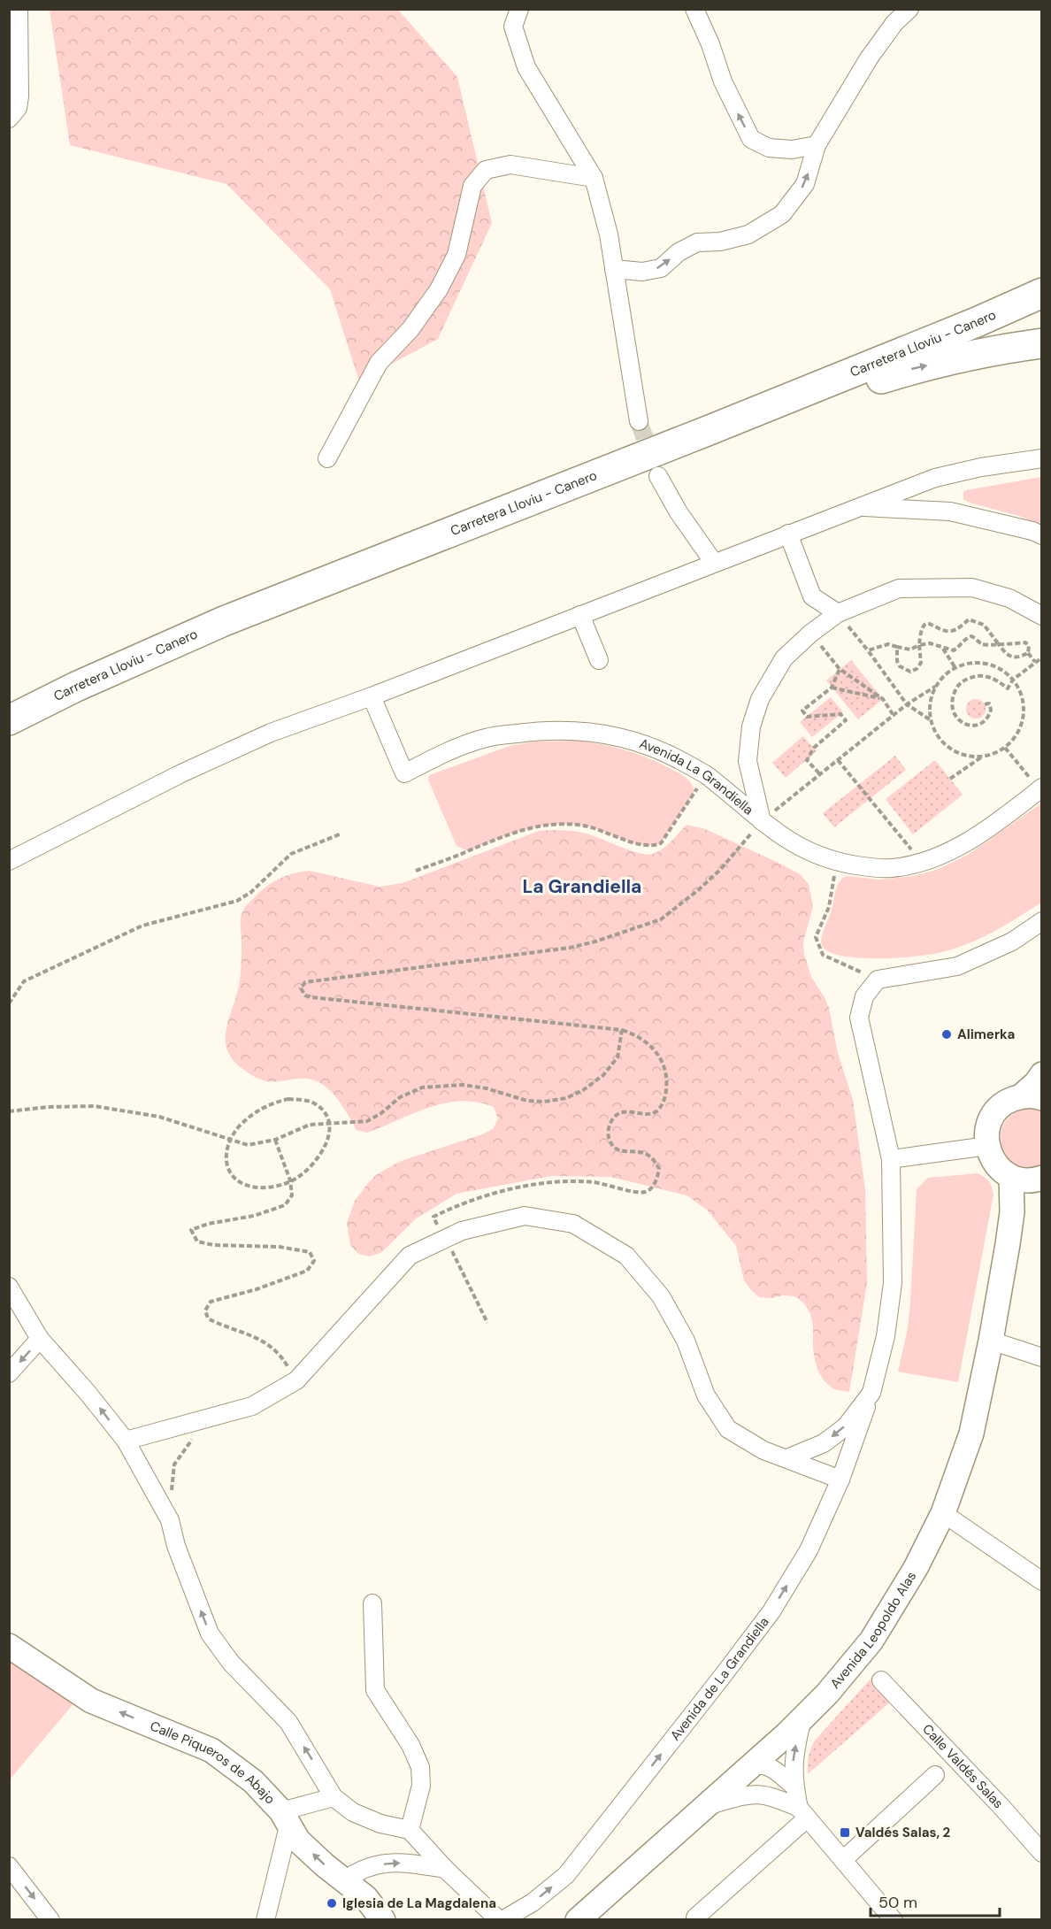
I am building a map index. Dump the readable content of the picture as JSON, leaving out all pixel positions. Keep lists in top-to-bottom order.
{
  "streets": {
    "highway": ["Carretera Lloviu - Canero"],
    "main road": ["Avenida Leopoldo Alas", "Calle Piqueros de Abajo"],
    "street": ["Avenida La Grandiella", "Avenida de La Grandiella", "Calle Valdés Salas"]
  },
  "one_way": ["Avenida de La Grandiella", "Calle Piqueros de Abajo"],
  "districts": ["La Grandiella"],
  "places": {
    "other": ["Alimerka", "Iglesia de La Magdalena"],
    "transit": ["Valdés Salas, 2"]
  },
  "scale_bar": "50 m"
}
